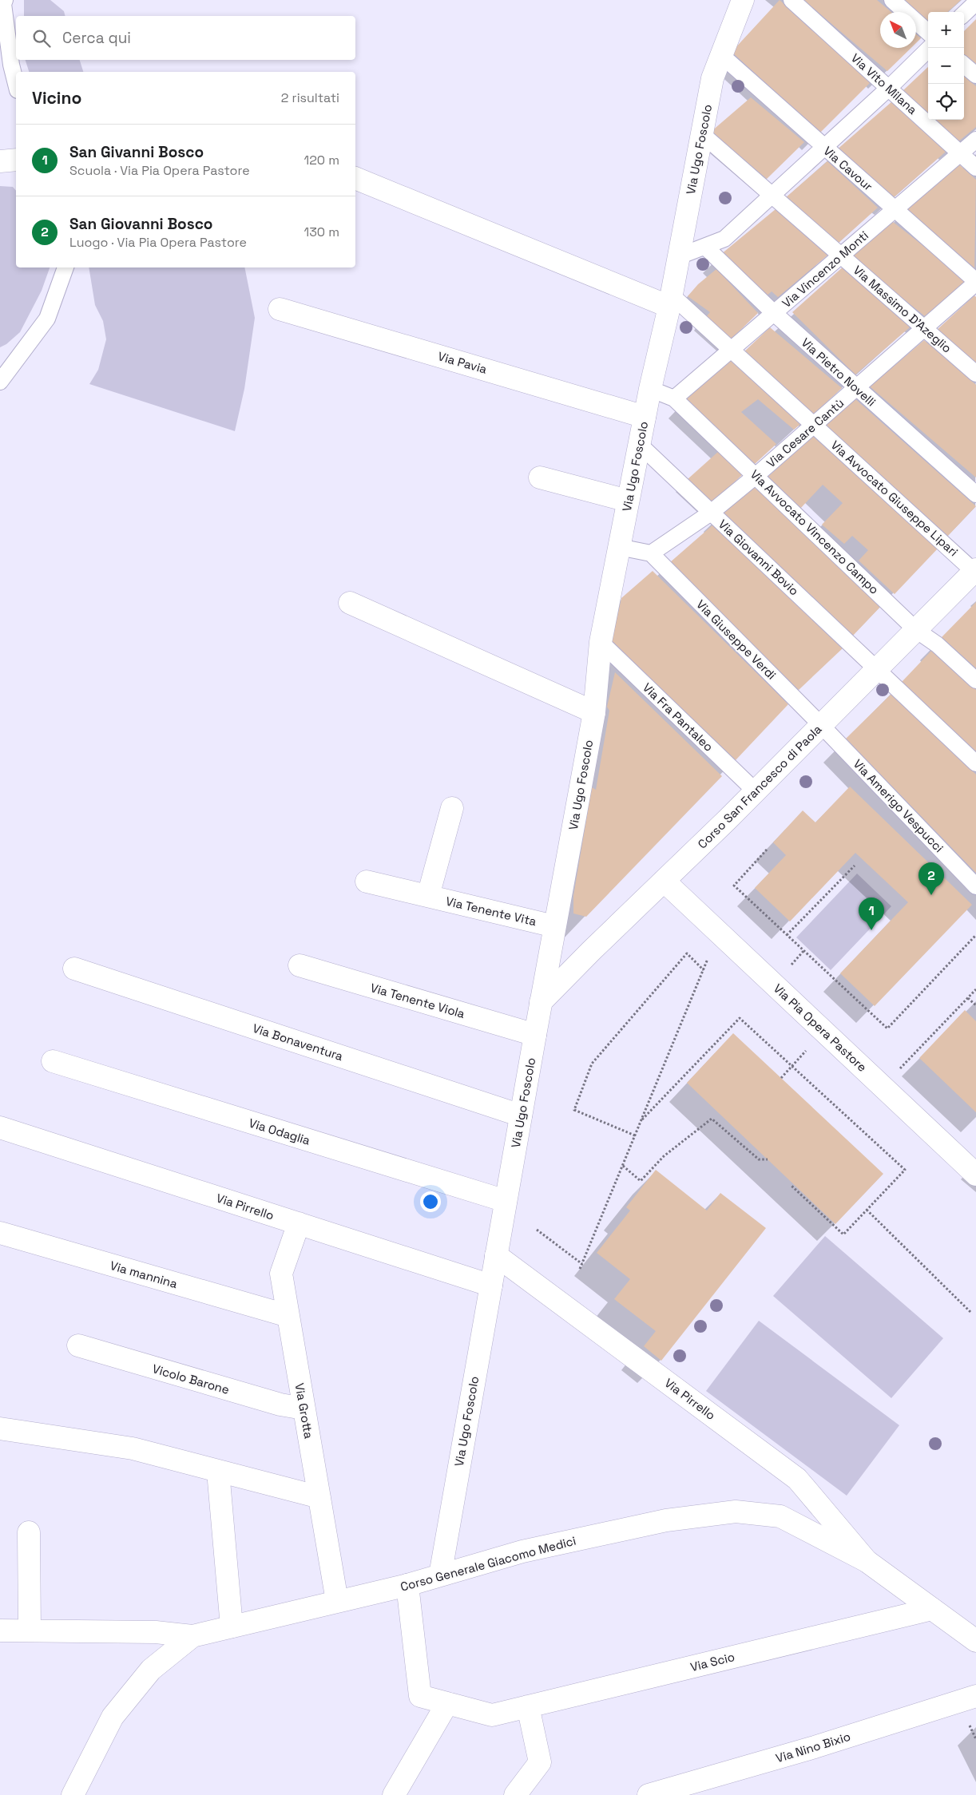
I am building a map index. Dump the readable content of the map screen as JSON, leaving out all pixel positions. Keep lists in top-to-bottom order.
{
  "streets": {
    "street": [
      "Via Ugo Foscolo",
      "Via Pavia",
      "Corso San Francesco di Paola",
      "Via Tenente Vita",
      "Via Tenente Viola",
      "Via Pia Opera Pastore",
      "Via Bonaventura",
      "Via Odaglia",
      "Via Pirrello",
      "Via mannina",
      "Vicolo Barone",
      "Via Grotta",
      "Corso Generale Giacomo Medici",
      "Via Scio",
      "Via Nino Bixio"
    ],
    "lane": [
      "Via Vito Milana",
      "Via Cavour",
      "Via Vincenzo Monti",
      "Via Massimo D'Azeglio",
      "Via Pietro Novelli",
      "Via Cesare Cantù",
      "Via Avvocato Giuseppe Lipari",
      "Via Avvocato Vincenzo Campo",
      "Via Giovanni Bovio",
      "Via Giuseppe Verdi",
      "Via Fra Pantaleo",
      "Via Amerigo Vespucci"
    ]
  },
  "crossings": [
    ["Via Vito Milana", "Via Vincenzo Monti"],
    ["Via Ugo Foscolo", "Via Cavour"],
    ["Via Ugo Foscolo", "Via Massimo D'Azeglio"],
    ["Via Ugo Foscolo", "Via Pavia"],
    ["Via Ugo Foscolo", "Via Avvocato Giuseppe Lipari"],
    ["Via Ugo Foscolo", "Via Avvocato Vincenzo Campo"],
    ["Via Ugo Foscolo", "Via Giovanni Bovio"],
    ["Via Ugo Foscolo", "Via Fra Pantaleo"],
    ["Via Ugo Foscolo", "Corso San Francesco di Paola"],
    ["Via Ugo Foscolo", "Via Tenente Vita"],
    ["Via Ugo Foscolo", "Via Tenente Viola"],
    ["Via Ugo Foscolo", "Via Bonaventura"],
    ["Via Ugo Foscolo", "Via Odaglia"],
    ["Via Ugo Foscolo", "Via Pirrello"],
    ["Via Ugo Foscolo", "Corso Generale Giacomo Medici"],
    ["Via Cavour", "Via Vincenzo Monti"],
    ["Via Cavour", "Via Cesare Cantù"],
    ["Via Vincenzo Monti", "Via Massimo D'Azeglio"],
    ["Via Vincenzo Monti", "Via Pietro Novelli"],
    ["Via Vincenzo Monti", "Via Avvocato Giuseppe Lipari"],
    ["Via Vincenzo Monti", "Via Avvocato Vincenzo Campo"],
    ["Via Massimo D'Azeglio", "Via Cesare Cantù"],
    ["Via Pietro Novelli", "Via Cesare Cantù"],
    ["Via Cesare Cantù", "Via Avvocato Giuseppe Lipari"],
    ["Via Cesare Cantù", "Via Avvocato Vincenzo Campo"],
    ["Via Cesare Cantù", "Via Giovanni Bovio"],
    ["Via Cesare Cantù", "Via Giuseppe Verdi"],
    ["Via Avvocato Giuseppe Lipari", "Corso San Francesco di Paola"],
    ["Via Avvocato Vincenzo Campo", "Corso San Francesco di Paola"],
    ["Via Giovanni Bovio", "Corso San Francesco di Paola"],
    ["Via Giuseppe Verdi", "Corso San Francesco di Paola"],
    ["Via Giuseppe Verdi", "Via Amerigo Vespucci"],
    ["Via Fra Pantaleo", "Corso San Francesco di Paola"],
    ["Corso San Francesco di Paola", "Via Amerigo Vespucci"],
    ["Corso San Francesco di Paola", "Via Pia Opera Pastore"],
    ["Via Pirrello", "Via Grotta"],
    ["Via Pirrello", "Corso Generale Giacomo Medici"],
    ["Via mannina", "Via Grotta"],
    ["Vicolo Barone", "Via Grotta"],
    ["Via Grotta", "Corso Generale Giacomo Medici"],
    ["Corso Generale Giacomo Medici", "Via Scio"]
  ],
  "north": "top left",
  "page": {
    "map_buttons": ["+", "−"],
    "search": "Cerca qui",
    "heading": ["Vicino", "2 risultati"],
    "list": [
      {
        "mark": "1",
        "name": "San Givanni Bosco",
        "note": "Scuola · Via Pia Opera Pastore",
        "value": "120 m"
      },
      {
        "mark": "2",
        "name": "San Giovanni Bosco",
        "note": "Luogo · Via Pia Opera Pastore",
        "value": "130 m"
      }
    ],
    "pins": ["2", "1"]
  }
}
